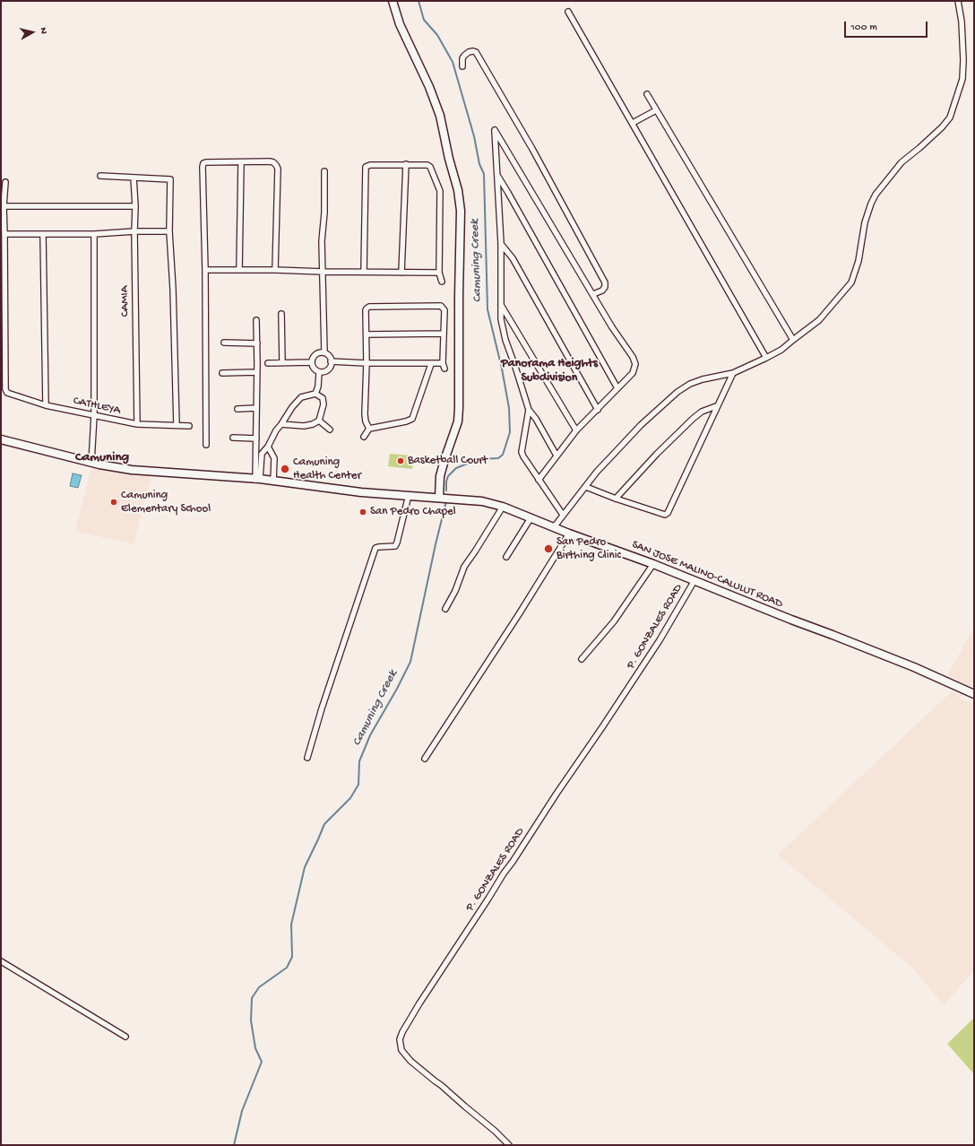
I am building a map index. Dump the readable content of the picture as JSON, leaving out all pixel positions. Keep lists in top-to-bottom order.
{
  "streets": {
    "main road": ["SAN JOSE MALINO-CALULUT ROAD"],
    "street": ["CAMIA", "CATHLEYA", "P. GONZALES ROAD"]
  },
  "crossings": [
    ["CAMIA", "CATHLEYA"],
    ["SAN JOSE MALINO-CALULUT ROAD", "P. GONZALES ROAD"]
  ],
  "districts": ["Panorama Heights Subdivision", "Camuning"],
  "water": ["Camuning Creek"],
  "places": [
    "Basketball Court",
    "Camuning Health Center",
    "Camuning Elementary School",
    "San Pedro Chapel",
    "San Pedro Birthing Clinic"
  ],
  "scale_bar": "100 m",
  "north": "right"
}
